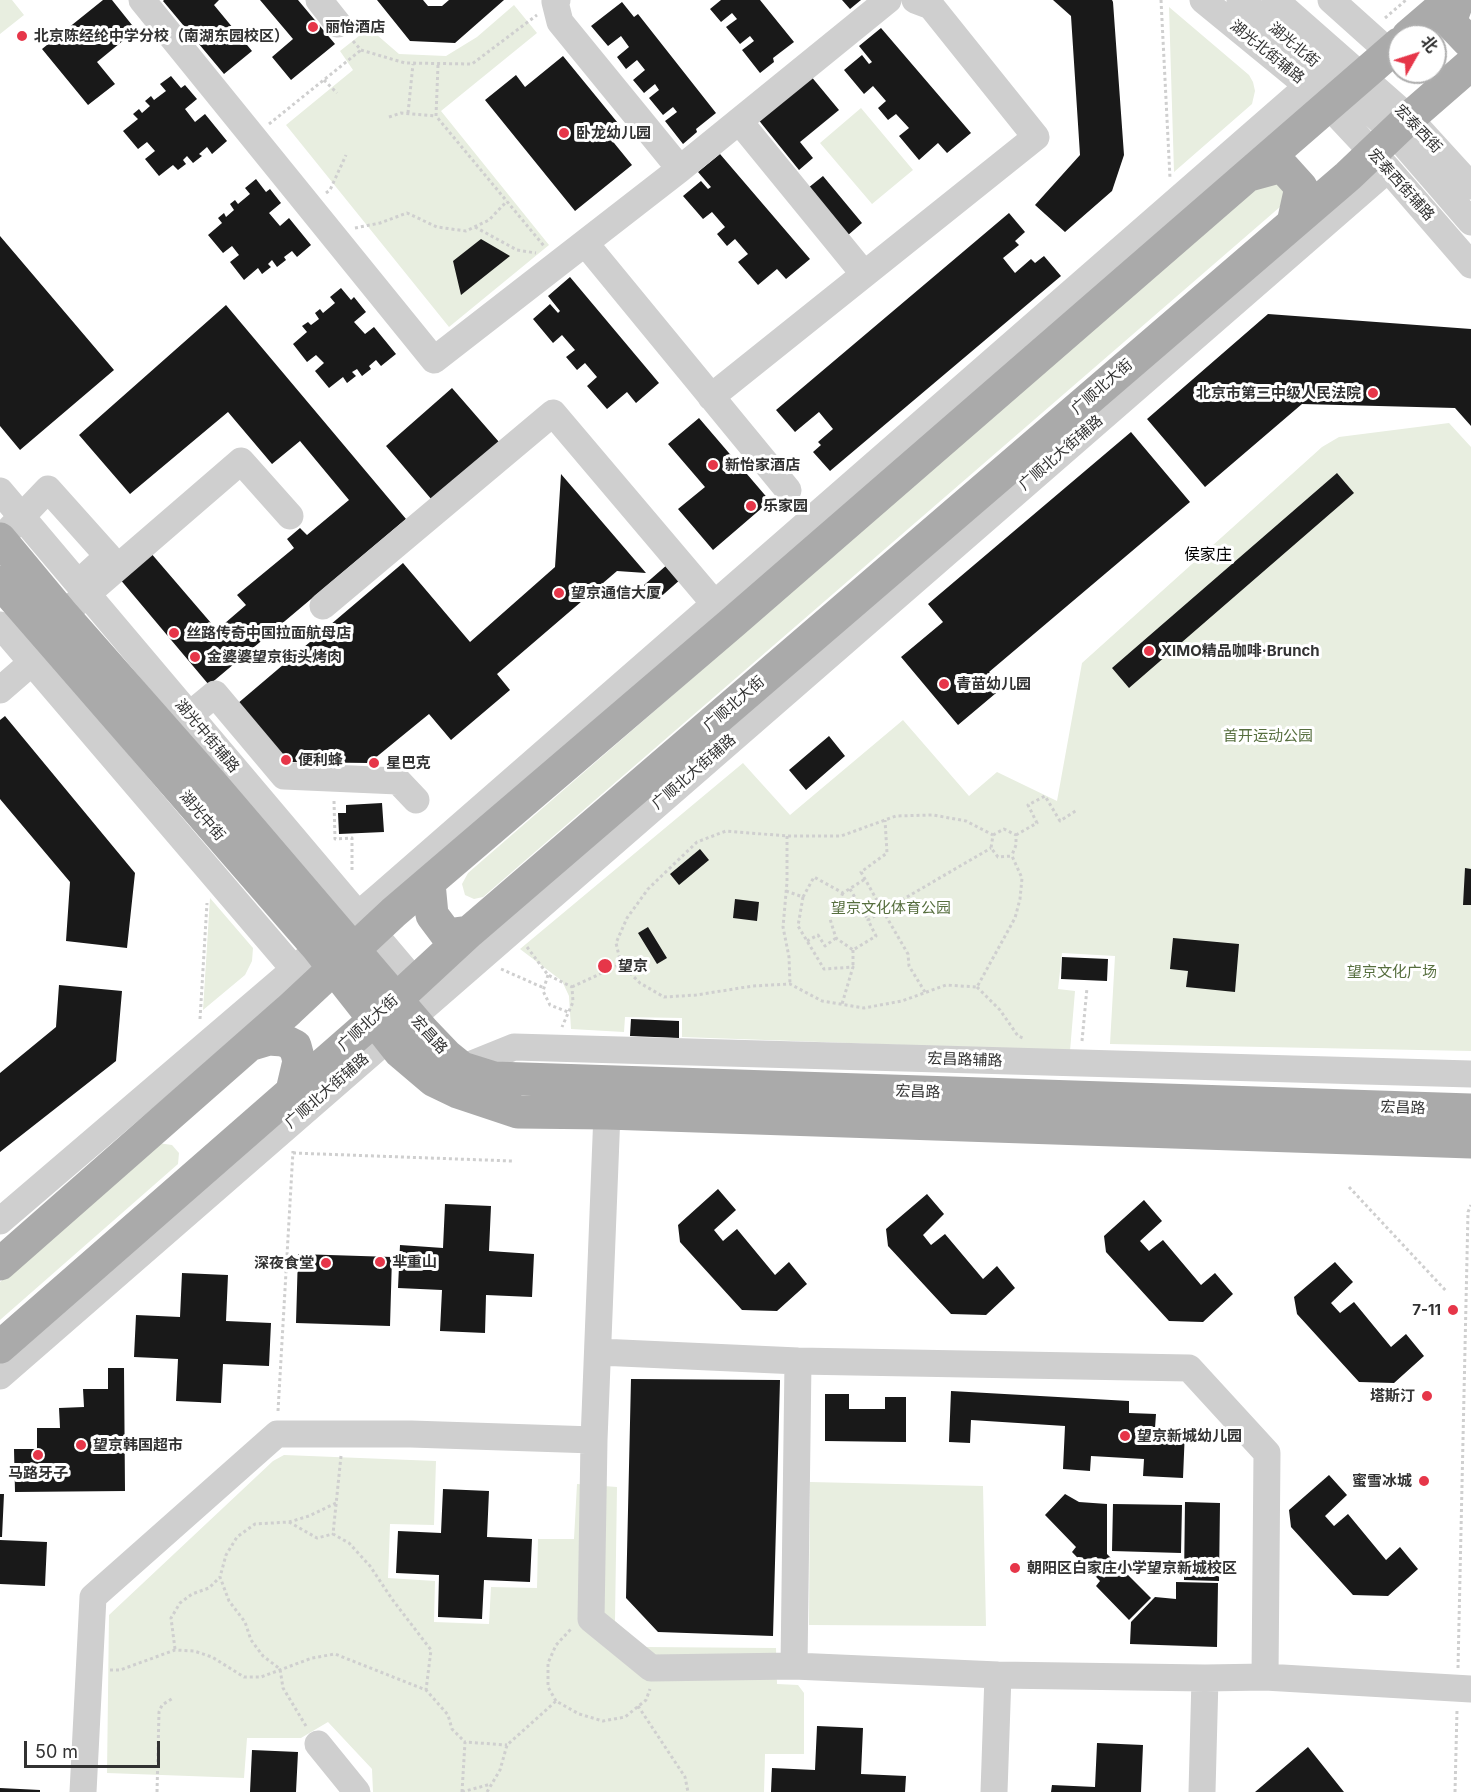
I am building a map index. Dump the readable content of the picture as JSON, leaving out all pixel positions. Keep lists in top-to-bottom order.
{
  "streets": {
    "main road": ["广顺北大街", "湖光中街", "宏昌路"],
    "street": [
      "湖光北街",
      "湖光北街辅路",
      "宏泰西街",
      "宏泰西街辅路",
      "广顺北大街辅路",
      "宏昌路辅路"
    ]
  },
  "crossings": [
    ["湖光北街", "湖光北街辅路"],
    ["湖光北街", "宏泰西街"],
    ["湖光北街", "宏泰西街辅路"],
    ["湖光北街辅路", "宏泰西街"],
    ["湖光北街辅路", "宏泰西街辅路"],
    ["宏泰西街", "宏泰西街辅路"],
    ["宏泰西街", "广顺北大街"],
    ["宏泰西街", "广顺北大街辅路"],
    ["宏泰西街辅路", "广顺北大街"],
    ["宏泰西街辅路", "广顺北大街辅路"],
    ["广顺北大街", "广顺北大街辅路"],
    ["广顺北大街", "湖光中街"],
    ["广顺北大街", "宏昌路"],
    ["广顺北大街辅路", "湖光中街"],
    ["广顺北大街辅路", "宏昌路"],
    ["湖光中街", "宏昌路"],
    ["宏昌路", "宏昌路辅路"]
  ],
  "districts": ["侯家庄"],
  "parks": ["首开运动公园", "望京文化体育公园", "望京文化广场"],
  "places": [
    "丽怡酒店",
    "北京陈经纶中学分校（南湖东园校区）",
    "卧龙幼儿园",
    "北京市第三中级人民法院",
    "新怡家酒店",
    "乐家园",
    "望京通信大厦",
    "丝路传奇中国拉面航母店",
    "XIMO精品咖啡·Brunch",
    "金婆婆望京街头烤肉",
    "青苗幼儿园",
    "便利蜂",
    "星巴克",
    "望京",
    "芈重山",
    "深夜食堂",
    "7-11",
    "塔斯汀",
    "望京新城幼儿园",
    "望京韩国超市",
    "马路牙子",
    "蜜雪冰城",
    "朝阳区白家庄小学望京新城校区"
  ],
  "scale_bar": "50 m",
  "north": "top right"
}
